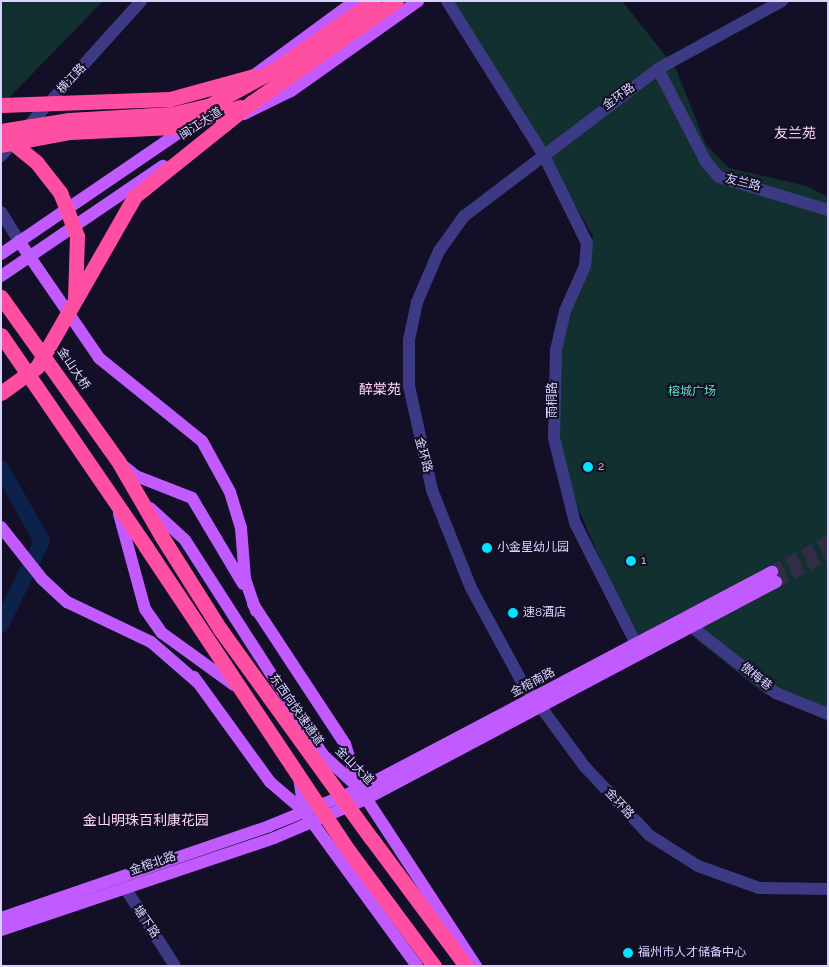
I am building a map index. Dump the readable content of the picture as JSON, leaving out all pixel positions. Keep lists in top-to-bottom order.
{
  "streets": {
    "highway": ["金山大桥", "东西向快速通道"],
    "main road": [
      "闽江大道",
      "金榕南路",
      "金山大道",
      "金榕北路"
    ],
    "street": [
      "横江路",
      "金环路",
      "友兰路",
      "雨桐路",
      "傲梅巷",
      "塘下路"
    ]
  },
  "crossings": [
    ["金环路", "友兰路"],
    ["金环路", "雨桐路"],
    ["金环路", "金榕南路"],
    ["金山大桥", "东西向快速通道"],
    ["雨桐路", "金榕南路"],
    ["傲梅巷", "金榕南路"],
    ["金榕南路", "金山大道"],
    ["金榕南路", "金榕北路"],
    ["东西向快速通道", "金山大道"],
    ["金榕北路", "塘下路"]
  ],
  "districts": ["友兰苑", "醉棠苑", "金山明珠百利康花园"],
  "parks": ["榕城广场"],
  "places": [
    "2",
    "小金星幼儿园",
    "1",
    "速8酒店",
    "福州市人才储备中心"
  ]
}
